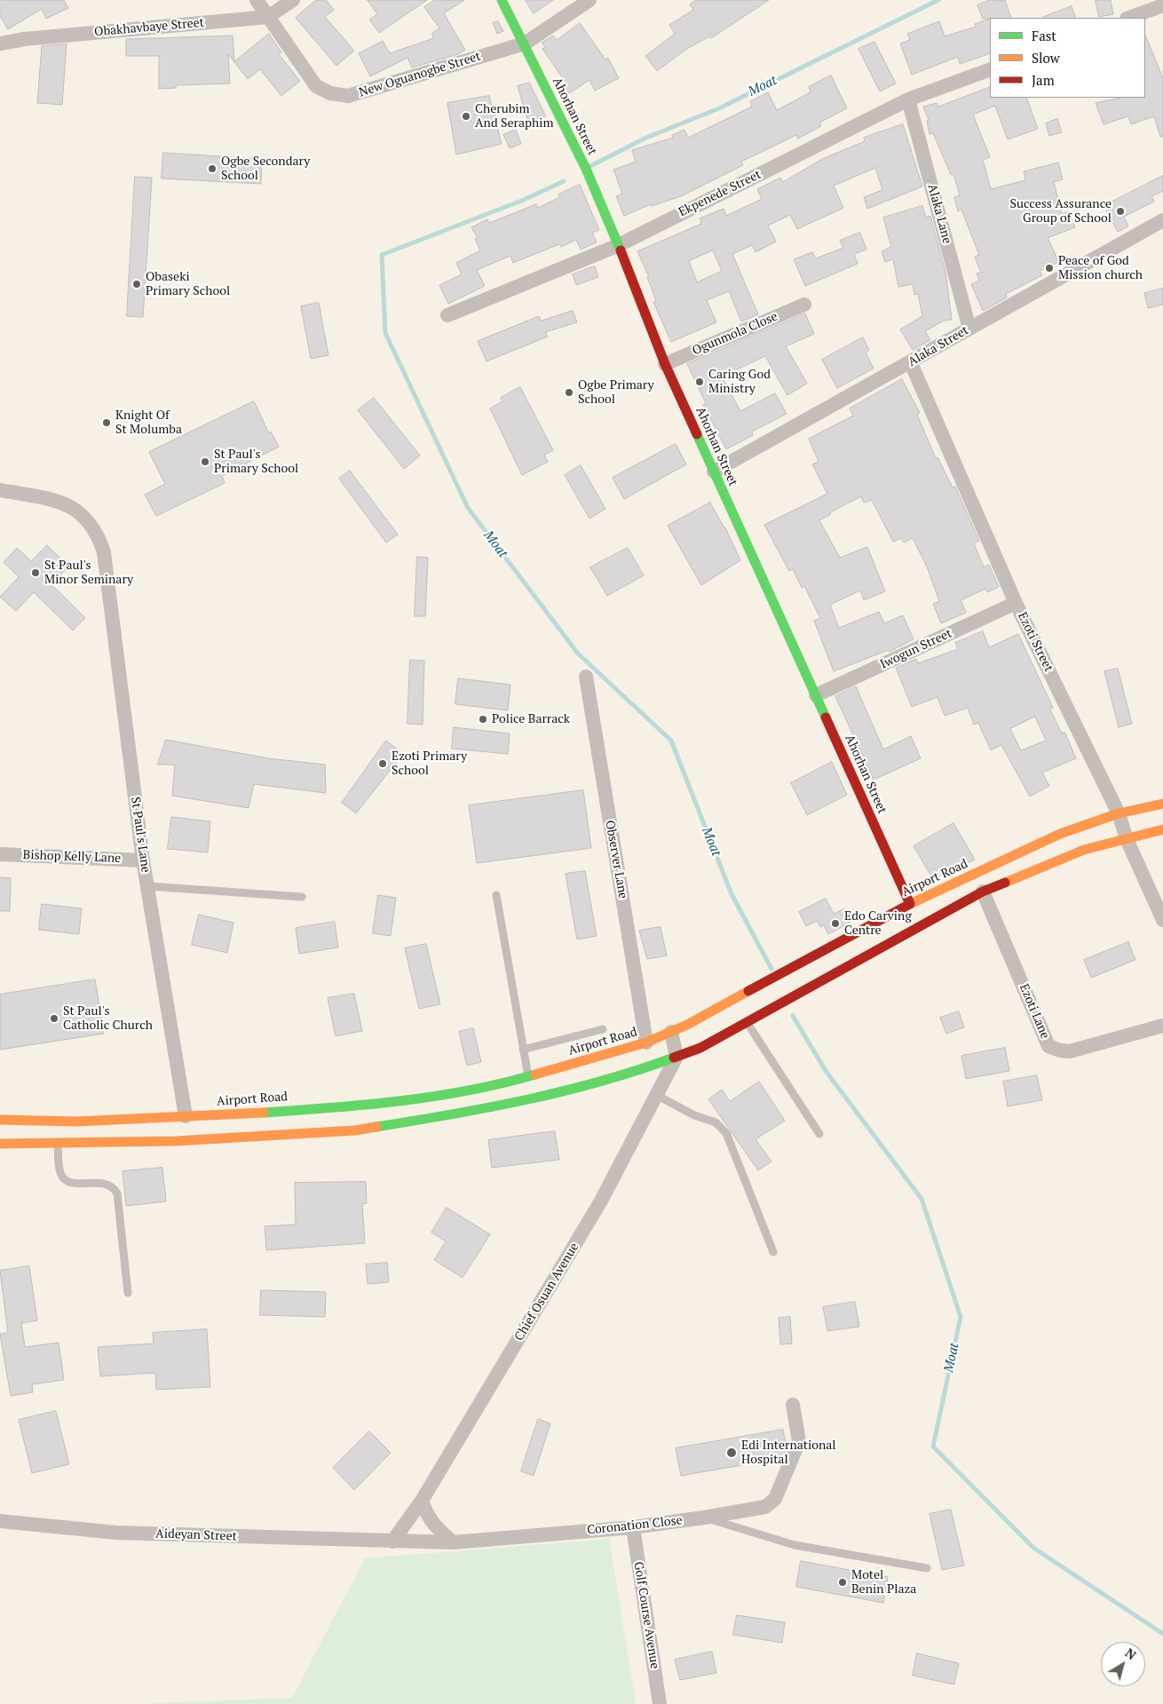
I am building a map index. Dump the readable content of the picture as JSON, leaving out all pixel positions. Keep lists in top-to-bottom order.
{
  "streets": {
    "main road": ["Ahorhan Street", "Airport Road"],
    "street": [
      "Obakhavbaye Street",
      "New Oguanogbe Street",
      "Ekpenede Street",
      "Alaka Lane",
      "Ogunmola Close",
      "Alaka Street",
      "Ezoti Street",
      "Iwogun Street",
      "St Paul's Lane",
      "Bishop Kelly Lane",
      "Observer Lane",
      "Ezoti Lane",
      "Chief Osuan Avenue",
      "Coronation Close",
      "Aideyan Street",
      "Golf Course Avenue"
    ]
  },
  "crossings": [
    ["Obakhavbaye Street", "New Oguanogbe Street"],
    ["New Oguanogbe Street", "Ahorhan Street"],
    ["Ahorhan Street", "Ekpenede Street"],
    ["Ahorhan Street", "Ogunmola Close"],
    ["Ahorhan Street", "Alaka Street"],
    ["Ahorhan Street", "Iwogun Street"],
    ["Ahorhan Street", "Airport Road"],
    ["Ekpenede Street", "Alaka Lane"],
    ["Alaka Lane", "Alaka Street"],
    ["Alaka Street", "Ezoti Street"],
    ["Ezoti Street", "Iwogun Street"],
    ["Ezoti Street", "Airport Road"],
    ["St Paul's Lane", "Bishop Kelly Lane"],
    ["St Paul's Lane", "Airport Road"],
    ["Observer Lane", "Airport Road"],
    ["Chief Osuan Avenue", "Coronation Close"],
    ["Chief Osuan Avenue", "Aideyan Street"],
    ["Coronation Close", "Aideyan Street"],
    ["Coronation Close", "Golf Course Avenue"]
  ],
  "water": ["Moat"],
  "places": [
    "Cherubim And Seraphim",
    "Ogbe Secondary School",
    "Success Assurance Group of School",
    "Peace of God Mission church",
    "Obaseki Primary School",
    "Caring God Ministry",
    "Ogbe Primary School",
    "Knight Of St Molumba",
    "St Paul's Primary School",
    "St Paul's Minor Seminary",
    "Police Barrack",
    "Ezoti Primary School",
    "Edo Carving Centre",
    "St Paul's Catholic Church",
    "Edi International Hospital",
    "Motel Benin Plaza"
  ],
  "legend": ["Fast", "Slow", "Jam"],
  "north": "top right"
}
